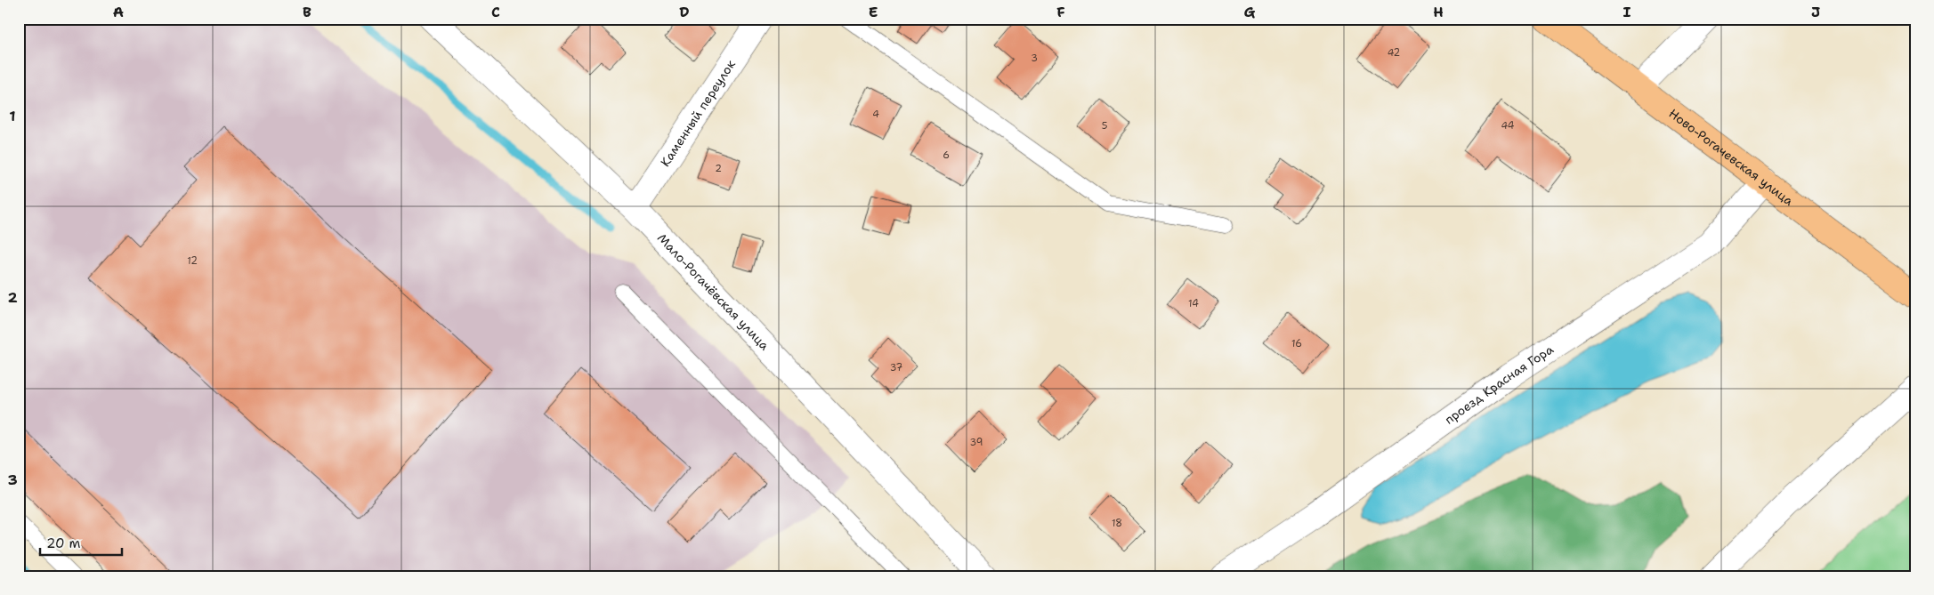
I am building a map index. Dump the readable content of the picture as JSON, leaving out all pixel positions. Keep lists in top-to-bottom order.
{
  "streets": {
    "main road": ["Ново-Рогачевская улица"],
    "street": ["Каменный переулок", "Мало-Рогачёвская улица", "проезд Красная Гора"]
  },
  "crossings": [
    ["Каменный переулок", "Мало-Рогачёвская улица"],
    ["Ново-Рогачевская улица", "проезд Красная Гора"]
  ],
  "house_numbers": [
    "42",
    "3",
    "4",
    "5",
    "44",
    "6",
    "2",
    "12",
    "14",
    "16",
    "37",
    "39",
    "18"
  ],
  "scale_bar": "20 m",
  "grid": {
    "columns": [
      "A",
      "B",
      "C",
      "D",
      "E",
      "F",
      "G",
      "H",
      "I",
      "J"
    ],
    "rows": ["1", "2", "3"]
  }
}
